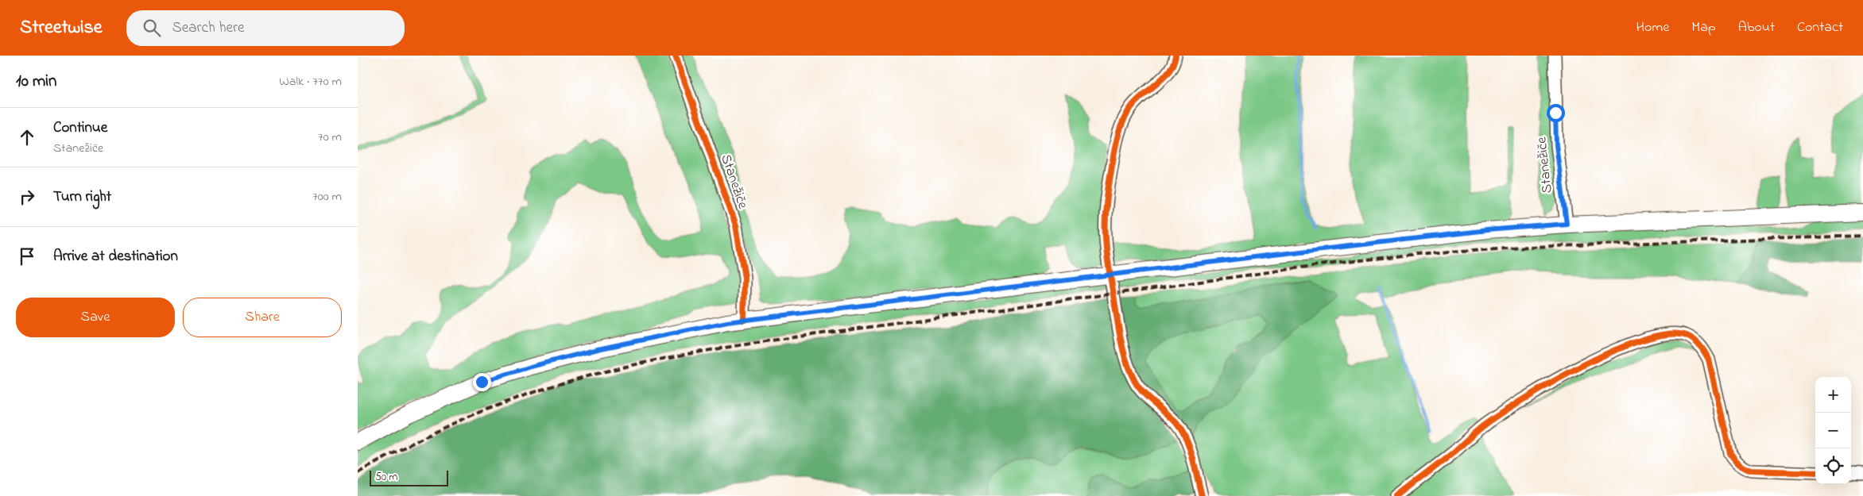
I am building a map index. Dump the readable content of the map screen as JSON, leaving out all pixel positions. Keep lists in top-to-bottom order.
{
  "streets": {
    "street": ["Stanežiče"]
  },
  "scale_bar": "50 m",
  "page": {
    "header": "Streetwise",
    "search": "Search here",
    "nav": [
      "Home",
      "Map",
      "About",
      "Contact"
    ],
    "heading": ["10 min", "Walk · 770 m"],
    "list": [
      ["Continue", "Stanežiče", "70 m"],
      ["Turn right", "700 m"],
      "Arrive at destination"
    ],
    "buttons": ["Save", "Share"],
    "map_buttons": ["+", "−"],
    "scale": "50 m"
  }
}
